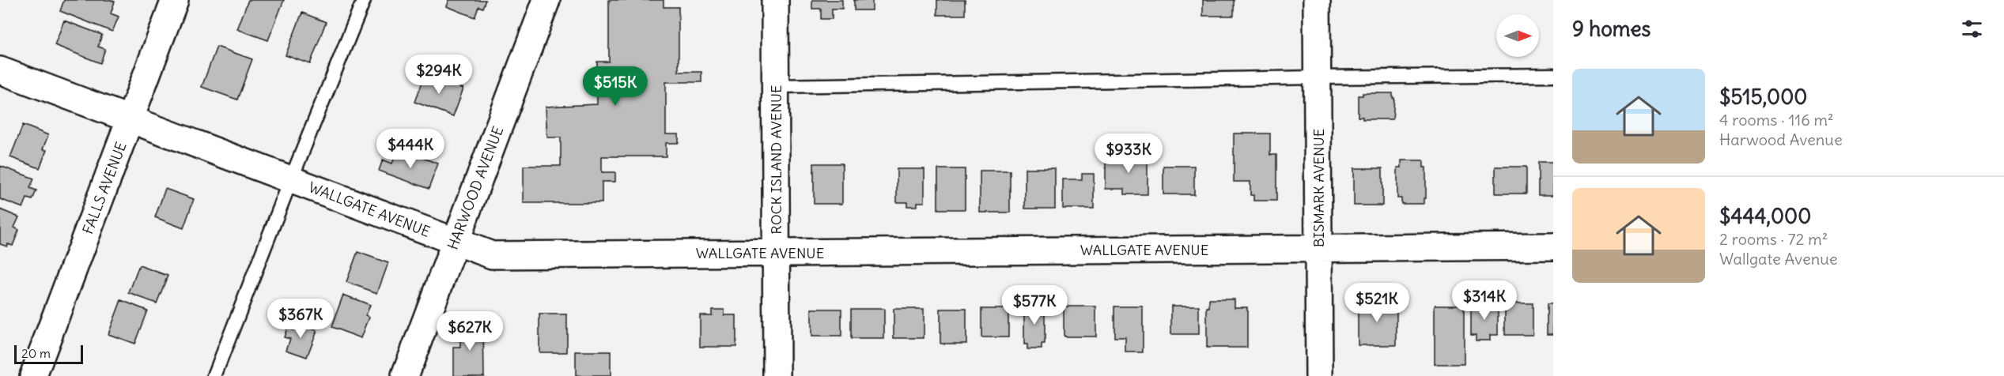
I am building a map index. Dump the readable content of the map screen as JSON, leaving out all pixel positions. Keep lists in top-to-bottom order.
{
  "streets": {
    "street": [
      "ROCK ISLAND AVENUE",
      "FALLS AVENUE",
      "HARWOOD AVENUE",
      "BISMARK AVENUE",
      "WALLGATE AVENUE"
    ]
  },
  "crossings": [
    ["ROCK ISLAND AVENUE", "WALLGATE AVENUE"],
    ["FALLS AVENUE", "WALLGATE AVENUE"],
    ["HARWOOD AVENUE", "WALLGATE AVENUE"],
    ["BISMARK AVENUE", "WALLGATE AVENUE"]
  ],
  "scale_bar": "20 m",
  "north": "right",
  "page": {
    "heading": "9 homes",
    "price": [
      "$294K",
      "$515K",
      "$444K",
      "$933K",
      "$314K",
      "$521K",
      "$577K",
      "$367K",
      "$627K"
    ],
    "list": [
      {
        "name": "$515,000",
        "note": "4 rooms · 116 m² · Harwood Avenue"
      },
      {
        "name": "$444,000",
        "note": "2 rooms · 72 m² · Wallgate Avenue"
      }
    ],
    "scale": "20 m"
  }
}
